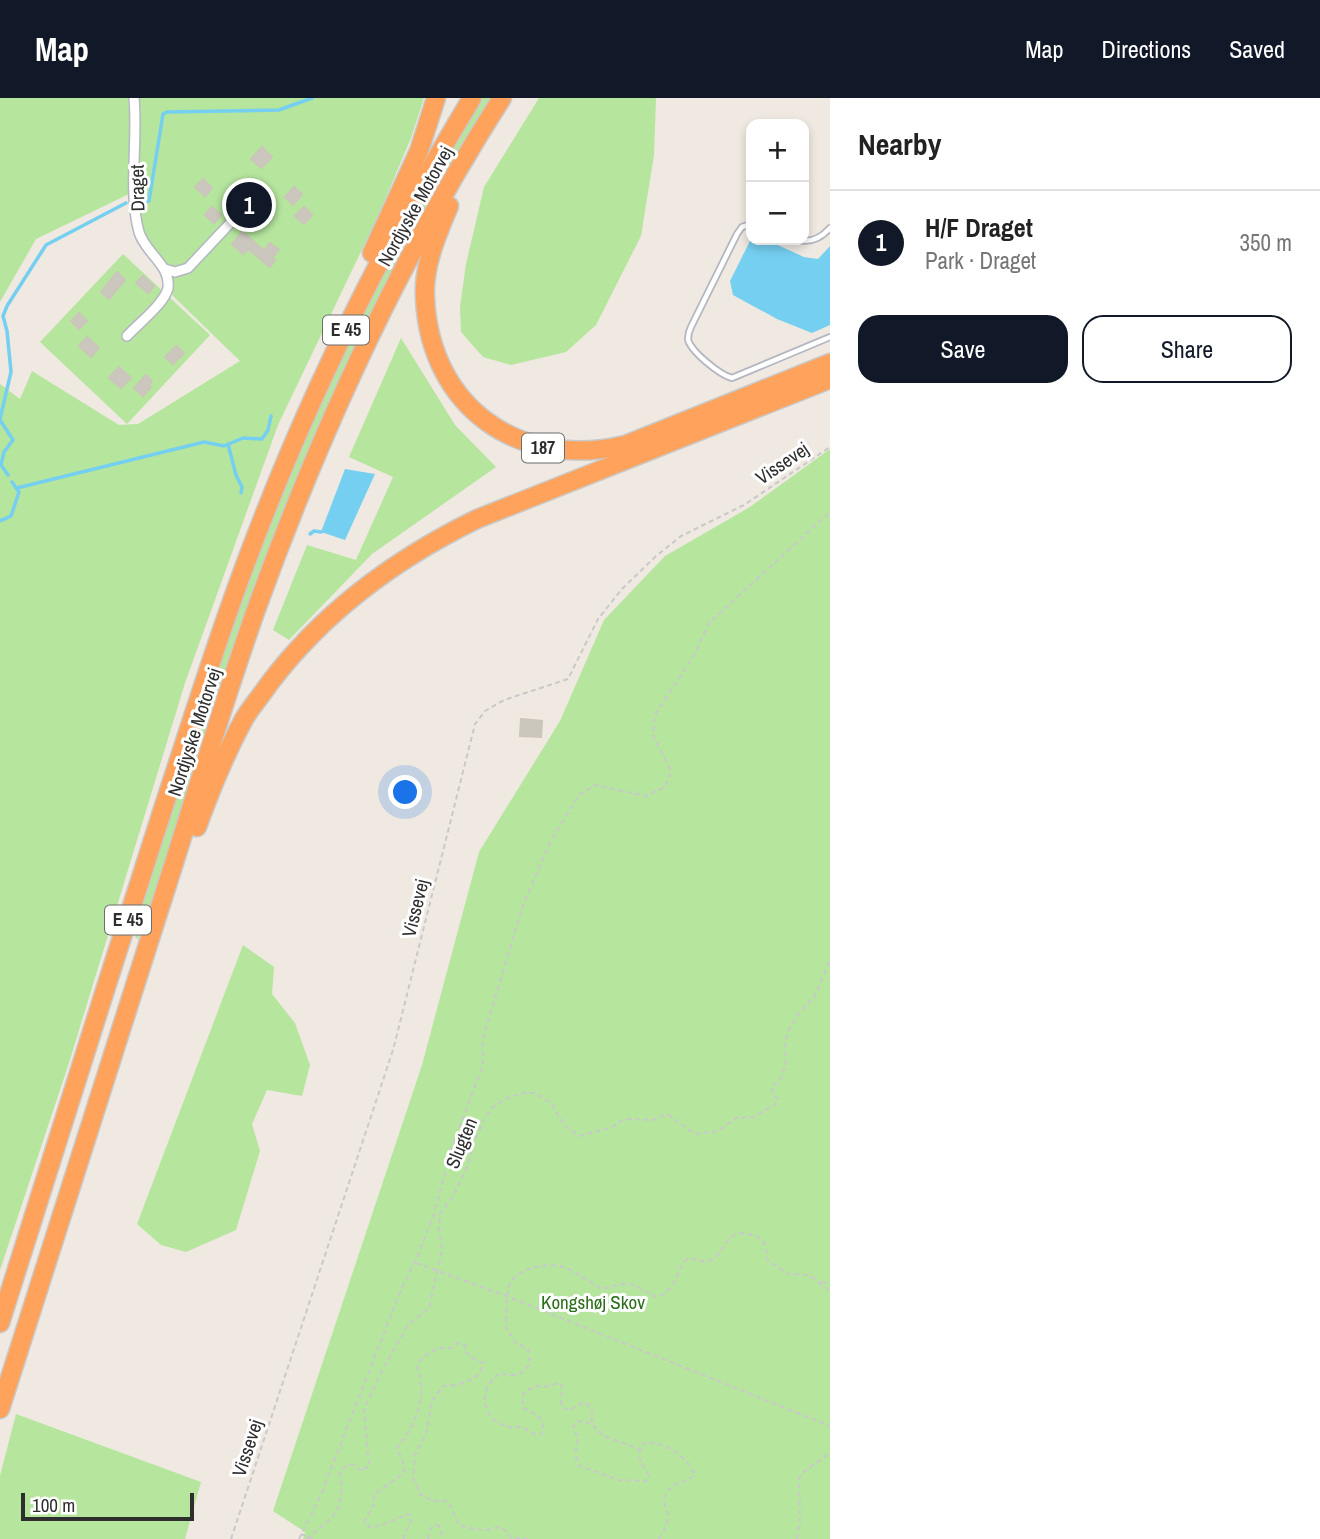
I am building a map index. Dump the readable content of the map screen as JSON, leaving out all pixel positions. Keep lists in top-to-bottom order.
{
  "streets": {
    "highway": ["Nordjyske Motorvej", "E 45", "187"],
    "street": ["Draget"],
    "path": ["Vissevej", "Slugten"]
  },
  "crossings": [
    ["Nordjyske Motorvej", "187"]
  ],
  "parks": ["Kongshøj Skov"],
  "scale_bar": "100 m",
  "page": {
    "header": "Map",
    "nav": ["Map", "Directions", "Saved"],
    "heading": "Nearby",
    "map_buttons": ["+", "−"],
    "pins": "1",
    "list": [
      {
        "mark": "1",
        "name": "H/F Draget",
        "note": "Park · Draget",
        "value": "350 m"
      }
    ],
    "buttons": ["Save", "Share"],
    "scale": "100 m"
  }
}
